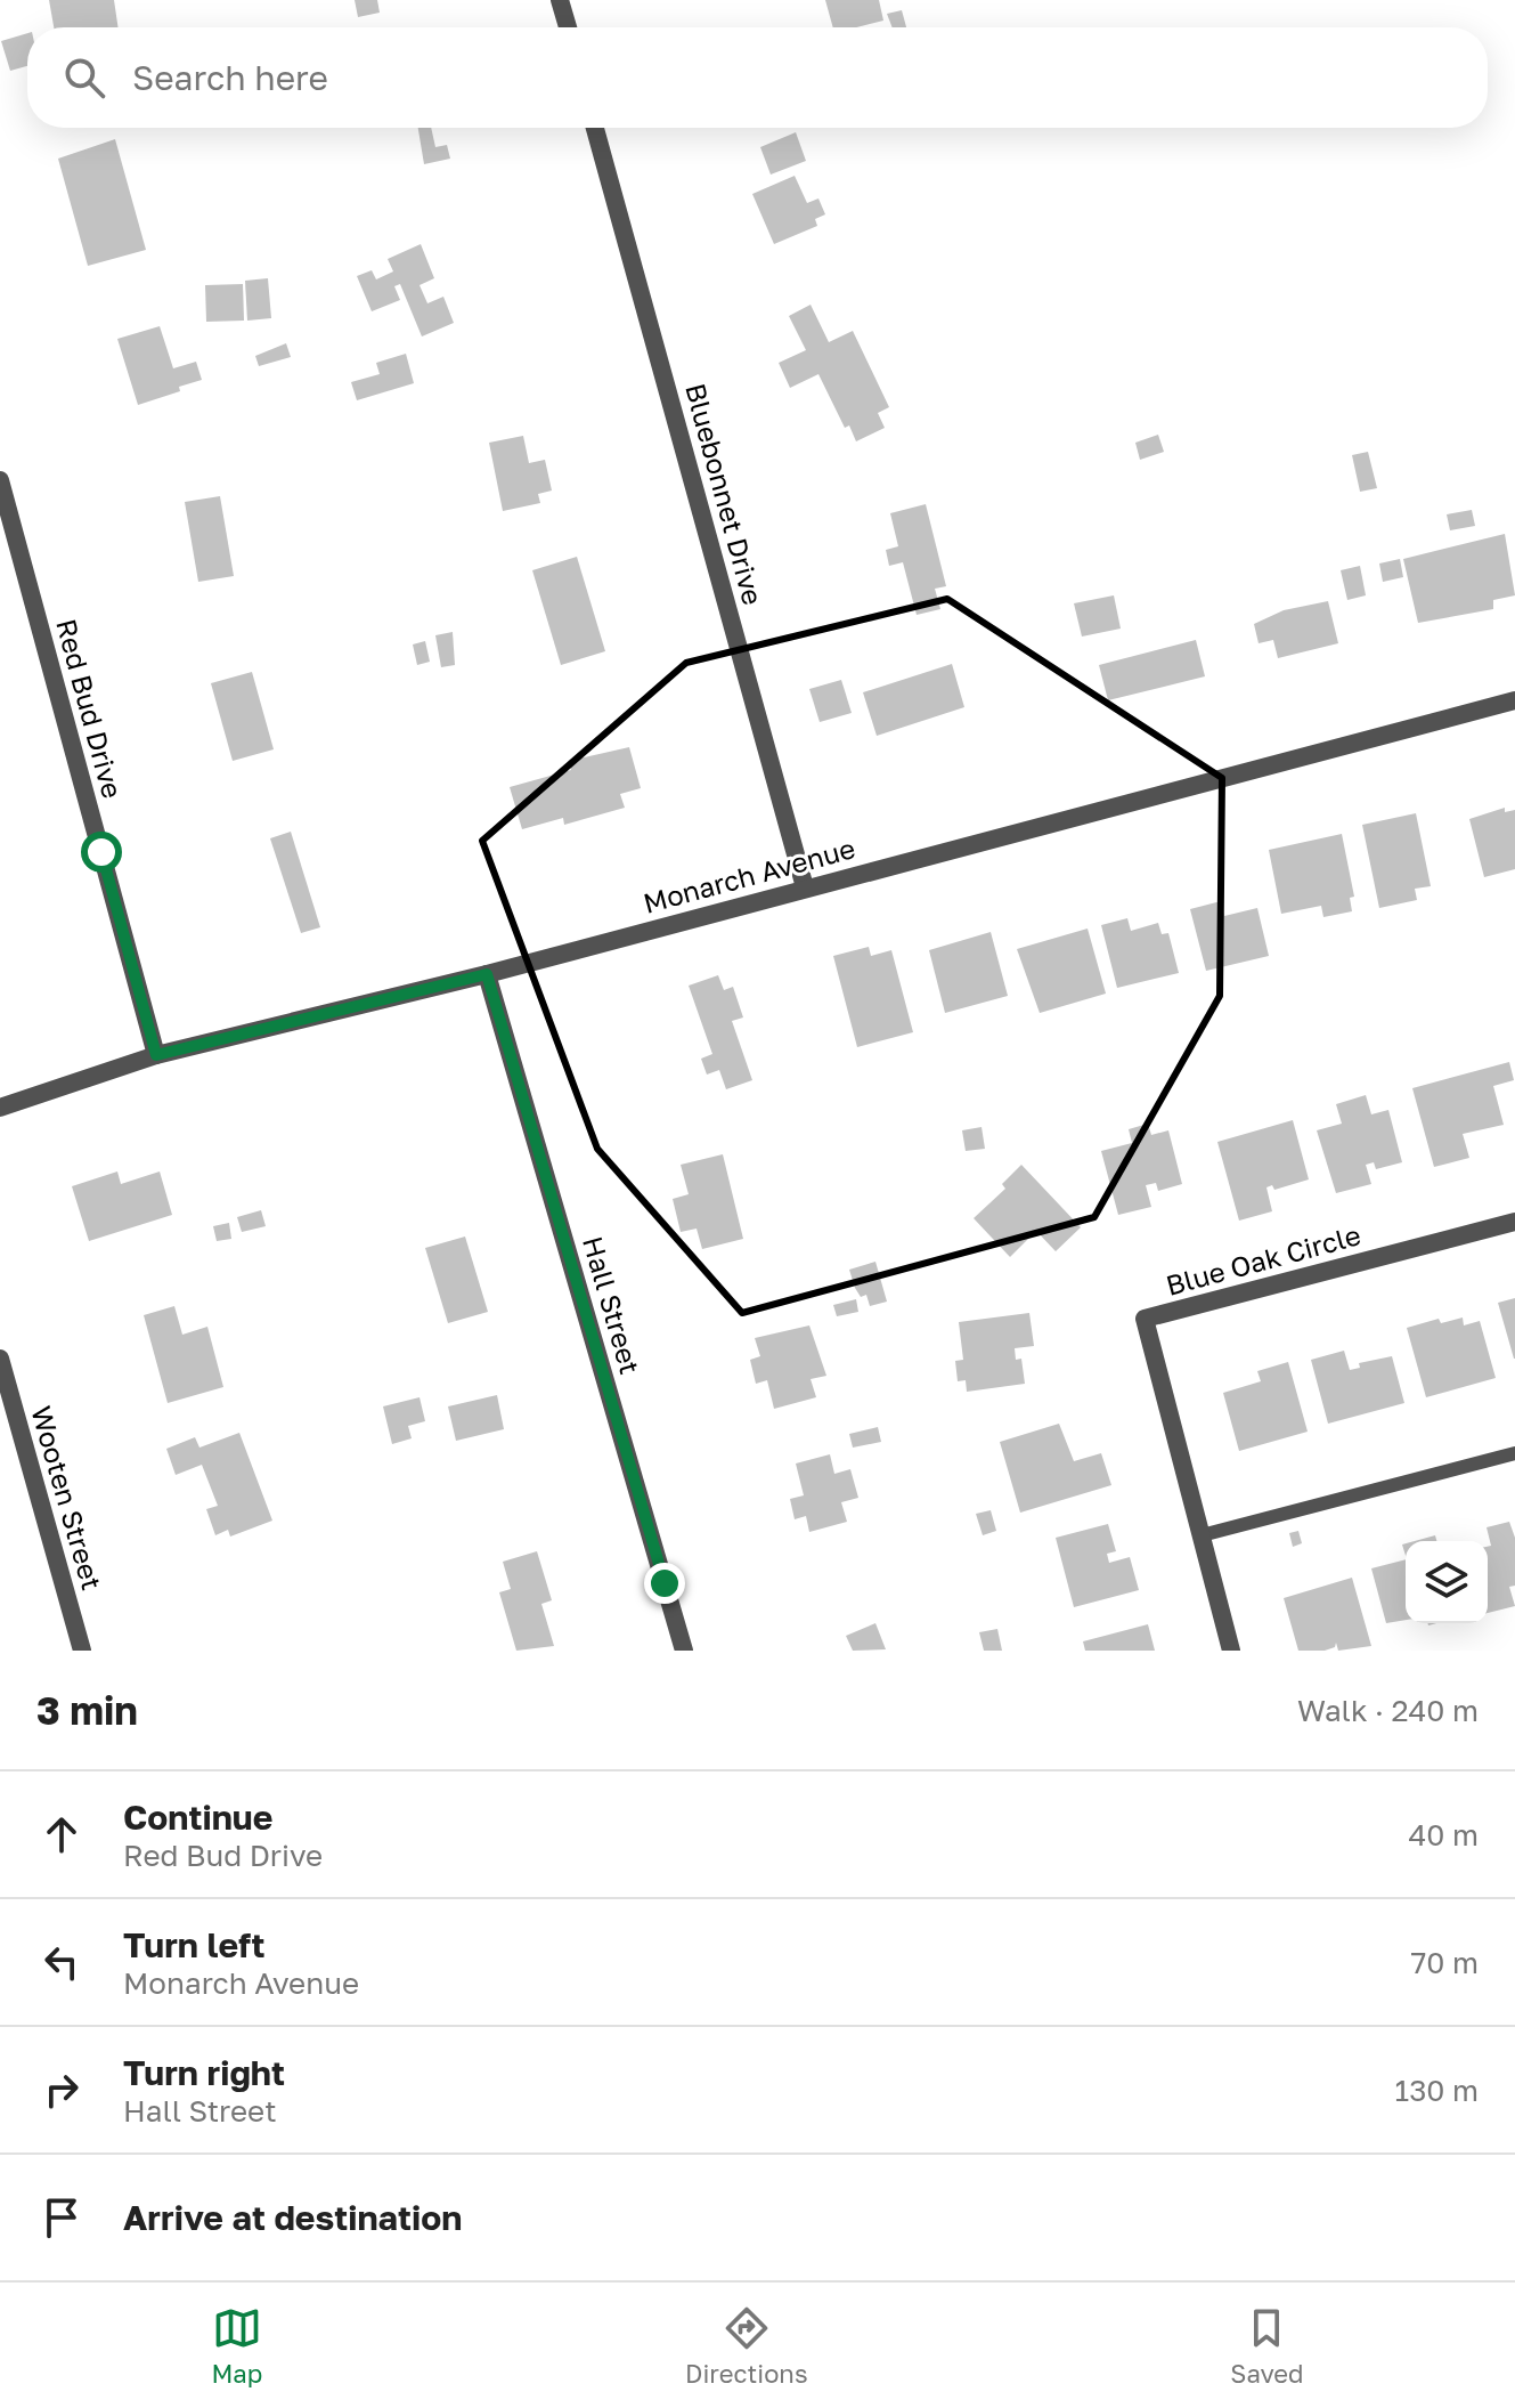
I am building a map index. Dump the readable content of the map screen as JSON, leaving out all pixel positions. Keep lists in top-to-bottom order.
{
  "streets": {
    "street": [
      "Bluebonnet Drive",
      "Red Bud Drive",
      "Monarch Avenue",
      "Blue Oak Circle",
      "Hall Street",
      "Wooten Street"
    ]
  },
  "crossings": [
    ["Bluebonnet Drive", "Monarch Avenue"],
    ["Red Bud Drive", "Monarch Avenue"],
    ["Monarch Avenue", "Hall Street"]
  ],
  "page": {
    "search": "Search here",
    "heading": ["3 min", "Walk · 240 m"],
    "list": [
      ["Continue", "Red Bud Drive", "40 m"],
      ["Turn left", "Monarch Avenue", "70 m"],
      ["Turn right", "Hall Street", "130 m"],
      "Arrive at destination"
    ],
    "nav": ["Map", "Directions", "Saved"]
  }
}
